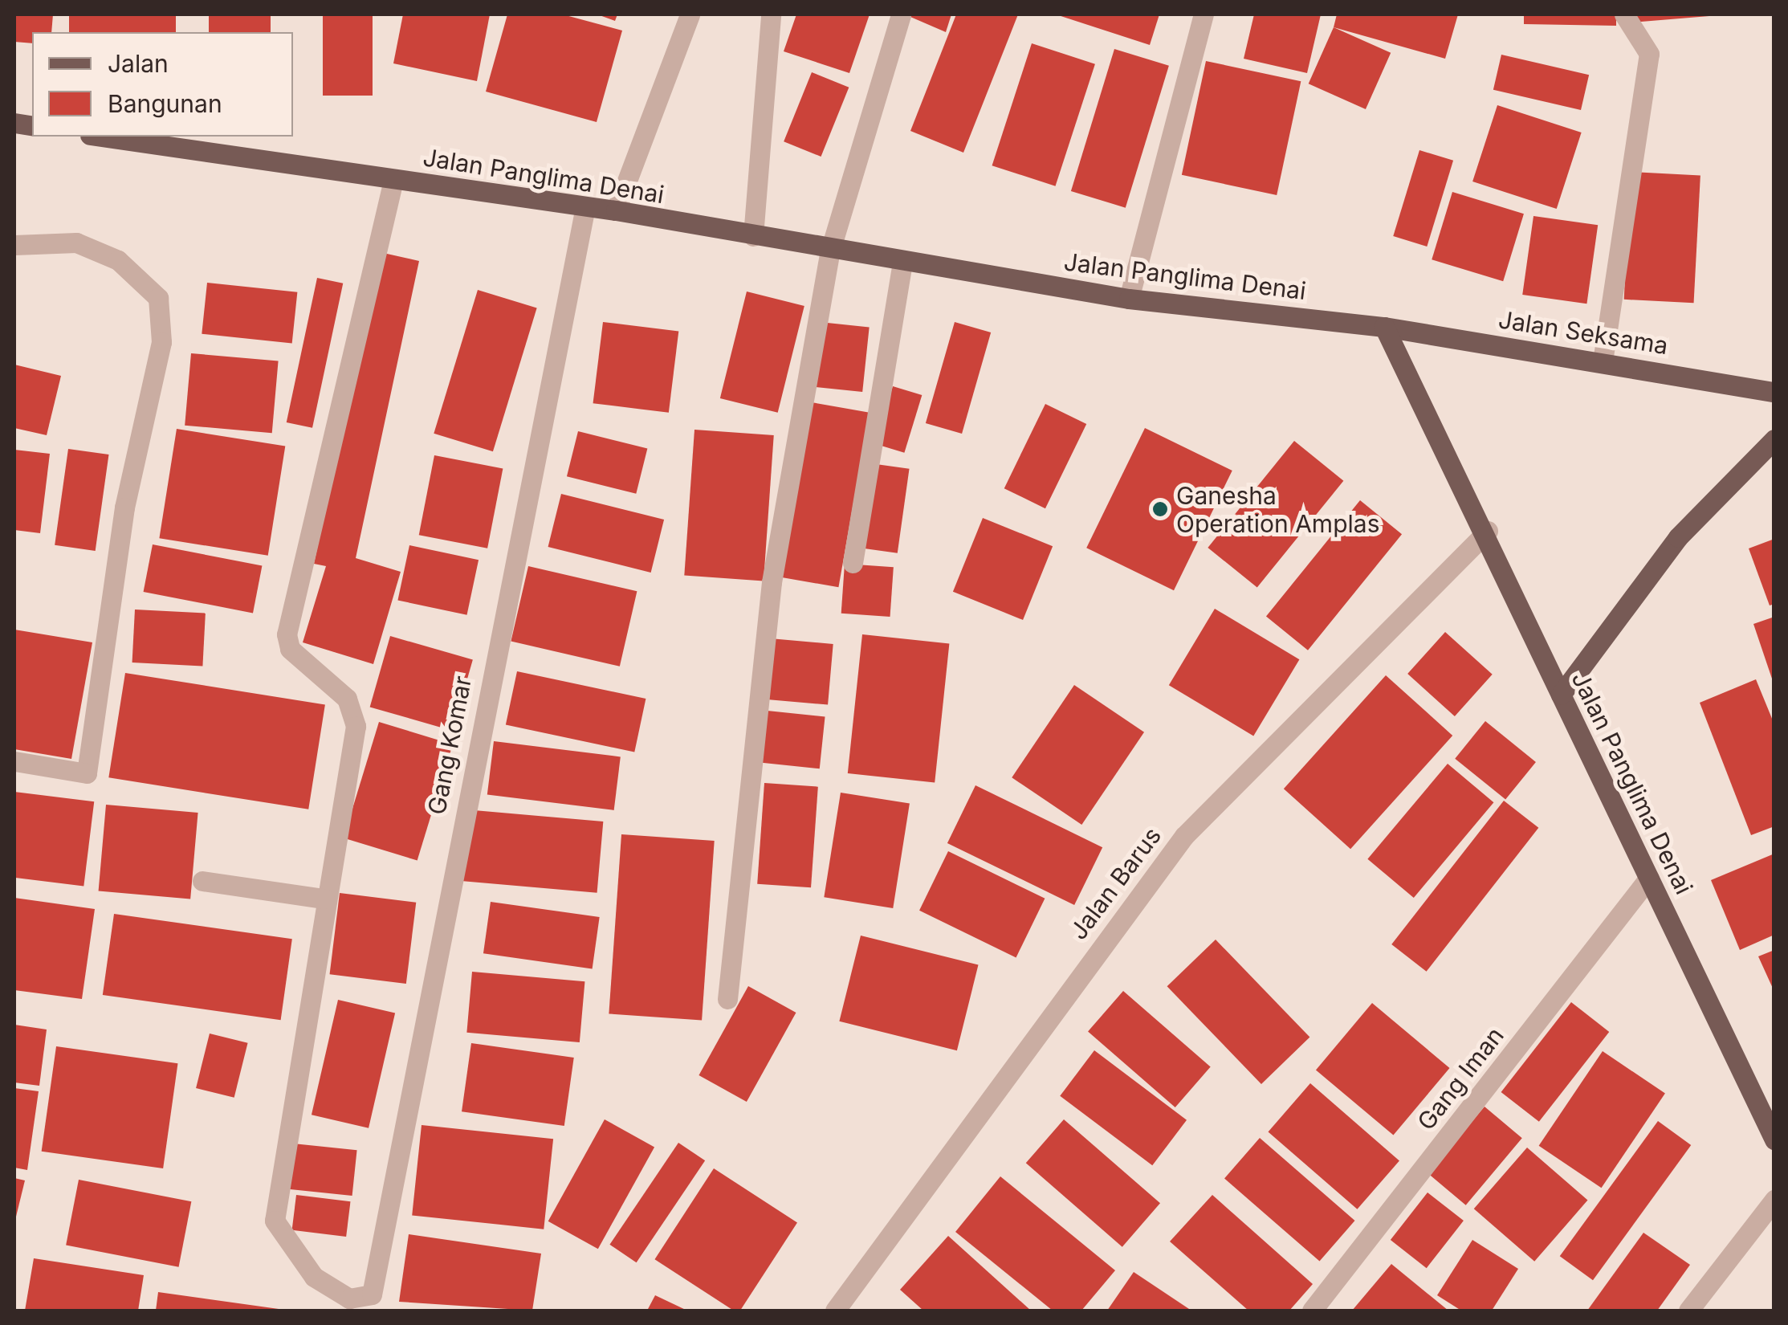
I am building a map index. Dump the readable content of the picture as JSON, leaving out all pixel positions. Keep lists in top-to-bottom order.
{
  "streets": {
    "main road": ["Jalan Panglima Denai", "Jalan Seksama"],
    "street": ["Gang Komar", "Jalan Barus", "Gang Iman"]
  },
  "crossings": [
    ["Jalan Panglima Denai", "Jalan Seksama"],
    ["Jalan Panglima Denai", "Gang Komar"],
    ["Jalan Panglima Denai", "Jalan Barus"],
    ["Jalan Panglima Denai", "Gang Iman"]
  ],
  "places": ["Ganesha Operation Amplas"],
  "legend": ["Jalan", "Bangunan"]
}
